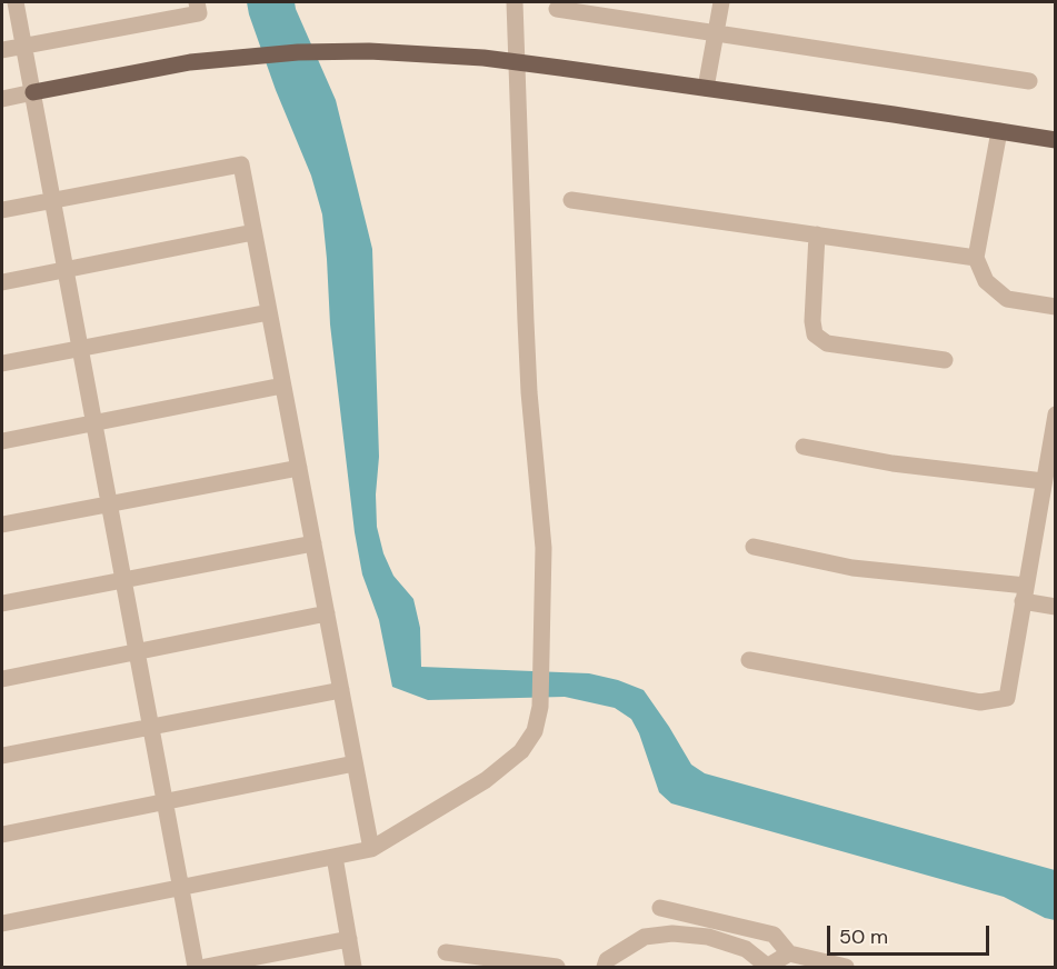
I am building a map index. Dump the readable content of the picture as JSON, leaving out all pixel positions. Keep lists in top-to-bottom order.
{
  "scale_bar": "50 m"
}
